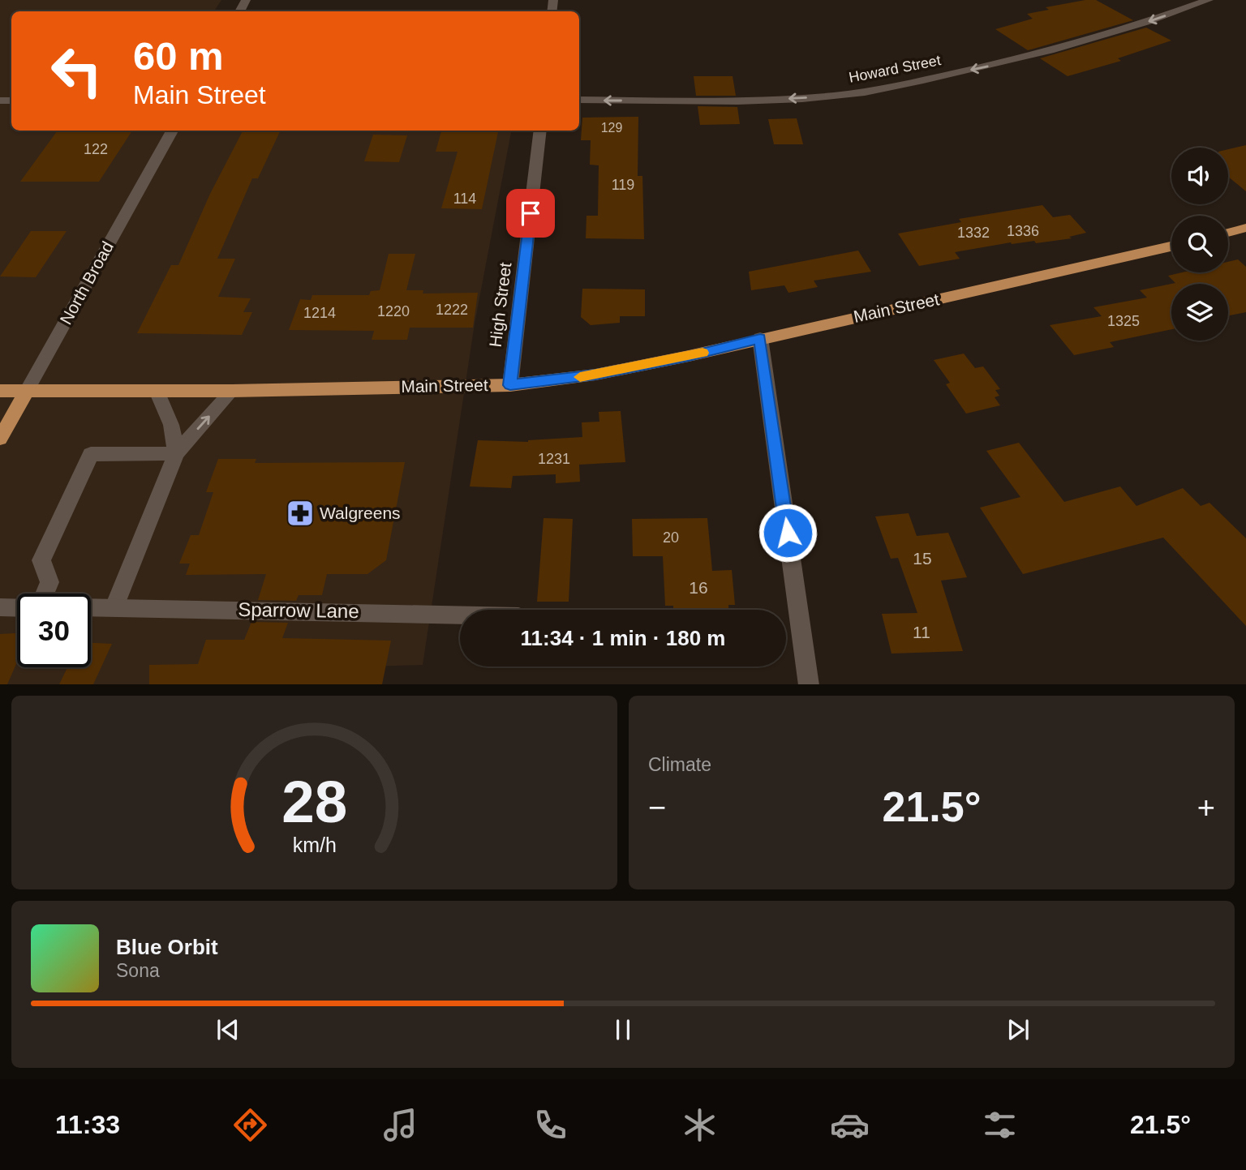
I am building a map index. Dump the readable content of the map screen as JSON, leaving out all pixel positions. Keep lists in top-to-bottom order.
{
  "streets": {
    "main road": ["North Broad", "Main Street"],
    "street": ["Howard Street", "High Street", "Sparrow Lane"]
  },
  "crossings": [
    ["North Broad", "Main Street"],
    ["High Street", "Main Street"]
  ],
  "one_way": ["Howard Street"],
  "places": {
    "pharmacy": ["Walgreens"]
  },
  "house_numbers": [
    "129",
    "122",
    "119",
    "114",
    "1336",
    "1332",
    "1222",
    "1220",
    "1214",
    "1325",
    "1231",
    "20",
    "15",
    "16",
    "11"
  ],
  "page": {
    "turn": ["60 m", "Main Street"],
    "limit": "30",
    "trip": "11:34 · 1 min · 180 m",
    "tile": "Climate",
    "heat": ["−", "21.5°", "+"],
    "song": ["Blue Orbit", "Sona"],
    "tabs": ["11:33", "21.5°"],
    "gauge": ["28", "km/h"]
  }
}
